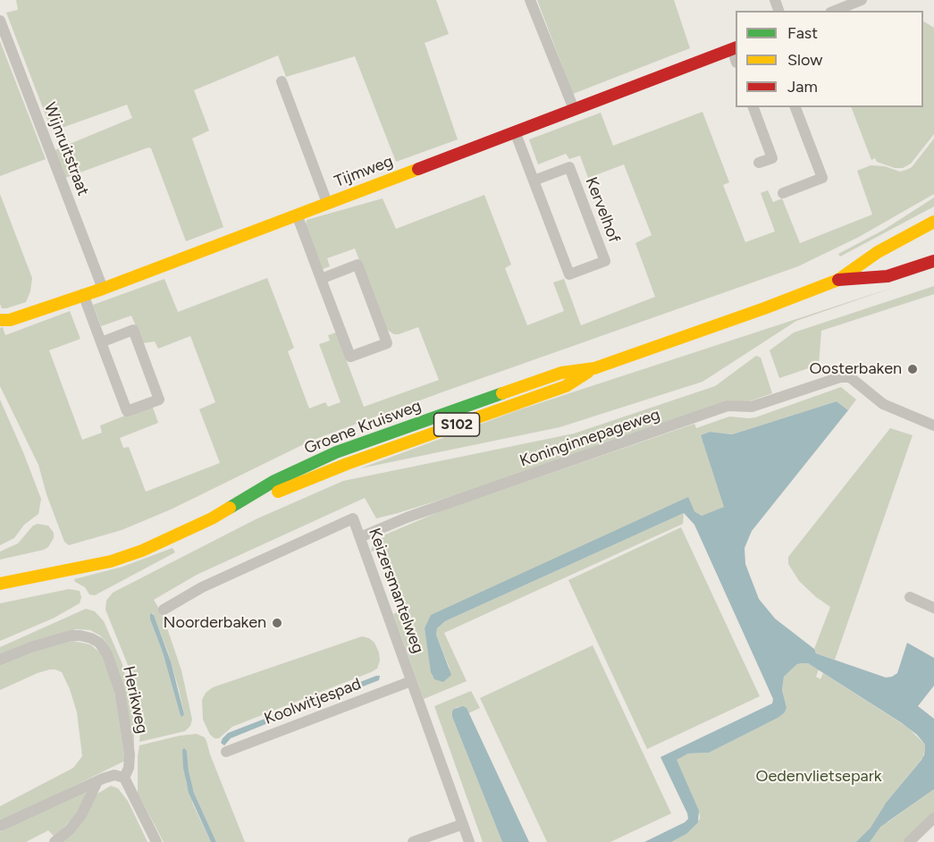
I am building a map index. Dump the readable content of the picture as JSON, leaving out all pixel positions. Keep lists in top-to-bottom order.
{
  "streets": {
    "main road": ["Tijmweg", "S102", "Groene Kruisweg"],
    "street": [
      "Wijnruitstraat",
      "Kervelhof",
      "Koninginnepageweg",
      "Keizersmantelweg",
      "Herikweg",
      "Koolwitjespad"
    ]
  },
  "crossings": [
    ["Wijnruitstraat", "Tijmweg"],
    ["Tijmweg", "Kervelhof"],
    ["Koninginnepageweg", "Keizersmantelweg"],
    ["Keizersmantelweg", "Koolwitjespad"]
  ],
  "parks": ["Oedenvlietsepark"],
  "places": ["Oosterbaken", "Noorderbaken"],
  "legend": ["Fast", "Slow", "Jam"]
}
